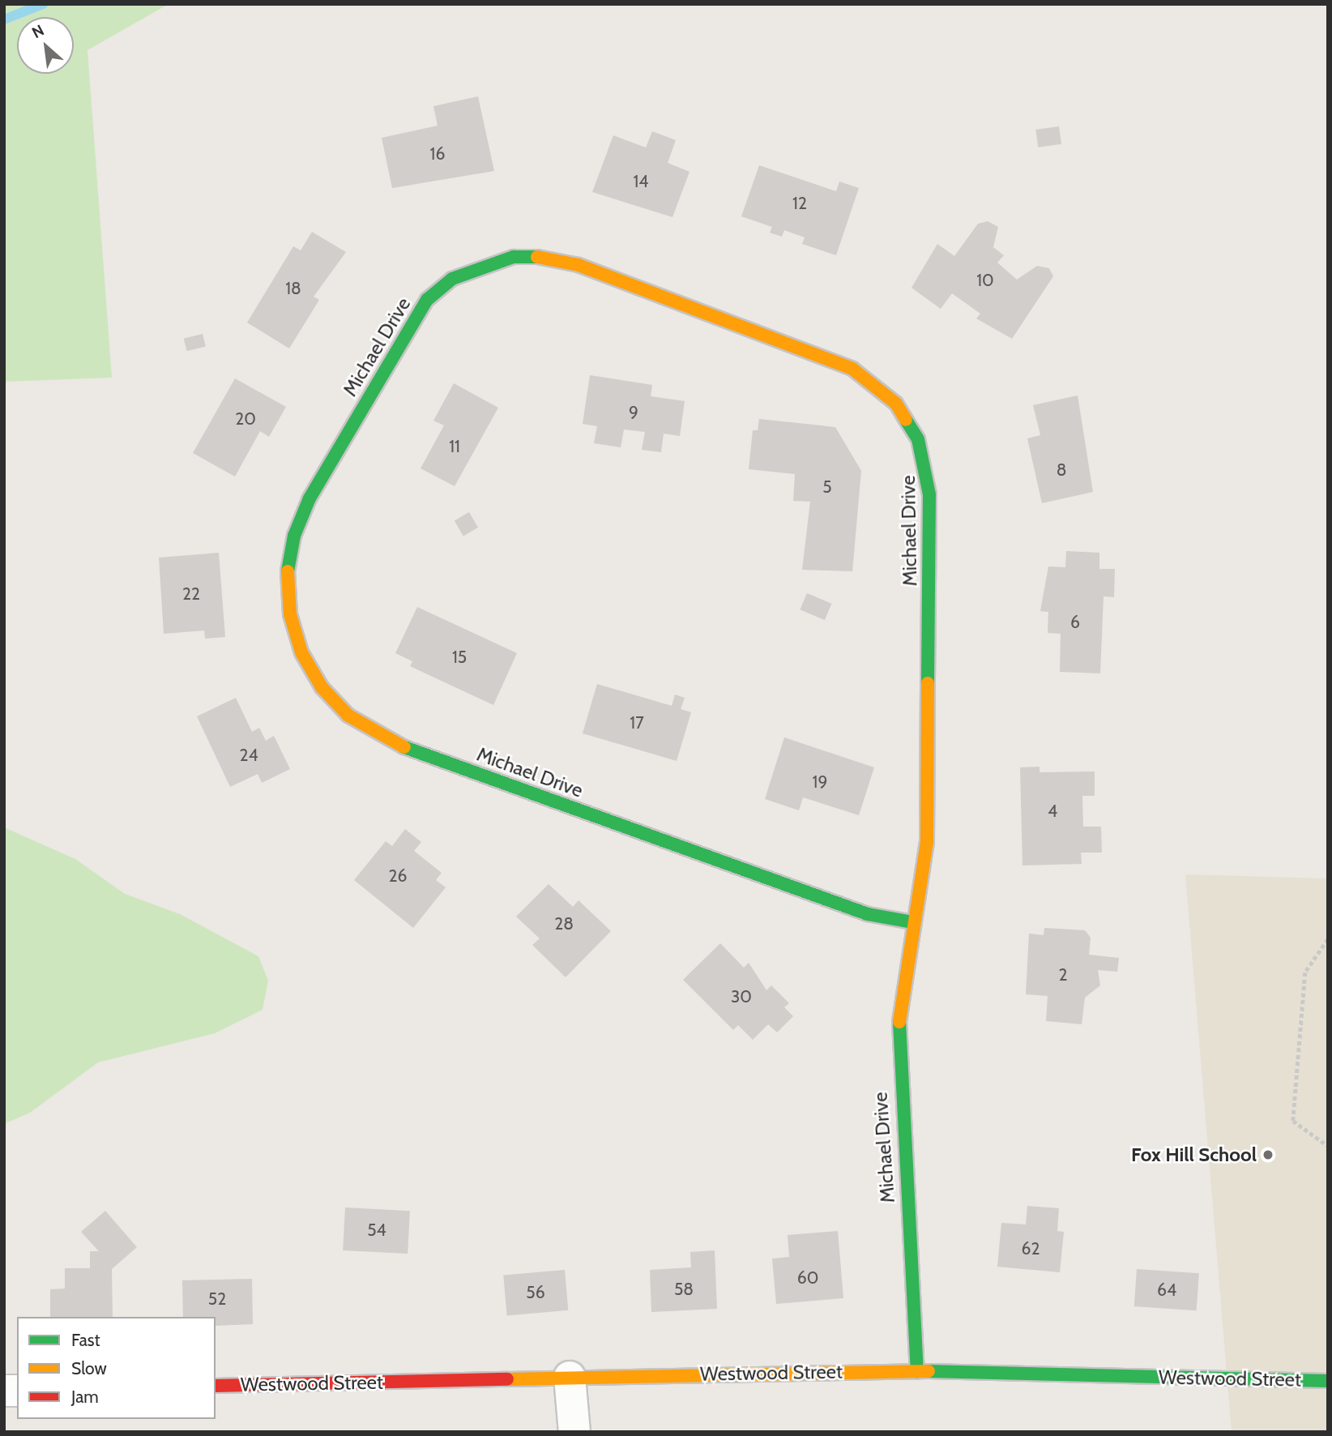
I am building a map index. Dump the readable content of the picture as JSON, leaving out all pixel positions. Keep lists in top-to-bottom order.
{
  "streets": {
    "street": ["Michael Drive", "Westwood Street"]
  },
  "crossings": [
    ["Michael Drive", "Westwood Street"]
  ],
  "places": ["Fox Hill School"],
  "house_numbers": [
    "16",
    "14",
    "12",
    "10",
    "18",
    "9",
    "20",
    "11",
    "8",
    "5",
    "22",
    "6",
    "15",
    "17",
    "24",
    "19",
    "4",
    "26",
    "28",
    "2",
    "30",
    "54",
    "62",
    "60",
    "58",
    "64",
    "56",
    "52"
  ],
  "legend": ["Fast", "Slow", "Jam"],
  "north": "top left"
}
